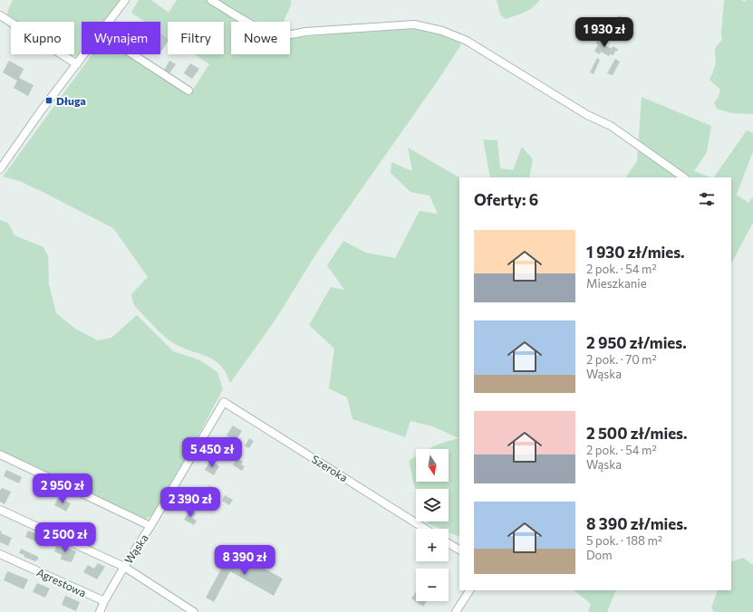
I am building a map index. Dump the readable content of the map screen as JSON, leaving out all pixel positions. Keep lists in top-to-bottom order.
{
  "streets": {
    "street": ["Szeroka", "Wąska", "Agrestowa"]
  },
  "crossings": [
    ["Szeroka", "Wąska"]
  ],
  "places": {
    "transit": ["Długa"]
  },
  "north": "bottom",
  "page": {
    "price": [
      "1 930 zł",
      "5 450 zł",
      "2 950 zł",
      "2 390 zł",
      "2 500 zł",
      "8 390 zł"
    ],
    "chip": [
      "Kupno",
      "Wynajem",
      "Filtry",
      "Nowe"
    ],
    "heading": "Oferty: 6",
    "list": [
      {
        "name": "1 930 zł/mies.",
        "note": "2 pok. · 54 m² · Mieszkanie"
      },
      {
        "name": "2 950 zł/mies.",
        "note": "2 pok. · 70 m² · Wąska"
      },
      {
        "name": "2 500 zł/mies.",
        "note": "2 pok. · 54 m² · Wąska"
      },
      {
        "name": "8 390 zł/mies.",
        "note": "5 pok. · 188 m² · Dom"
      }
    ],
    "map_buttons": ["+", "−"]
  }
}
